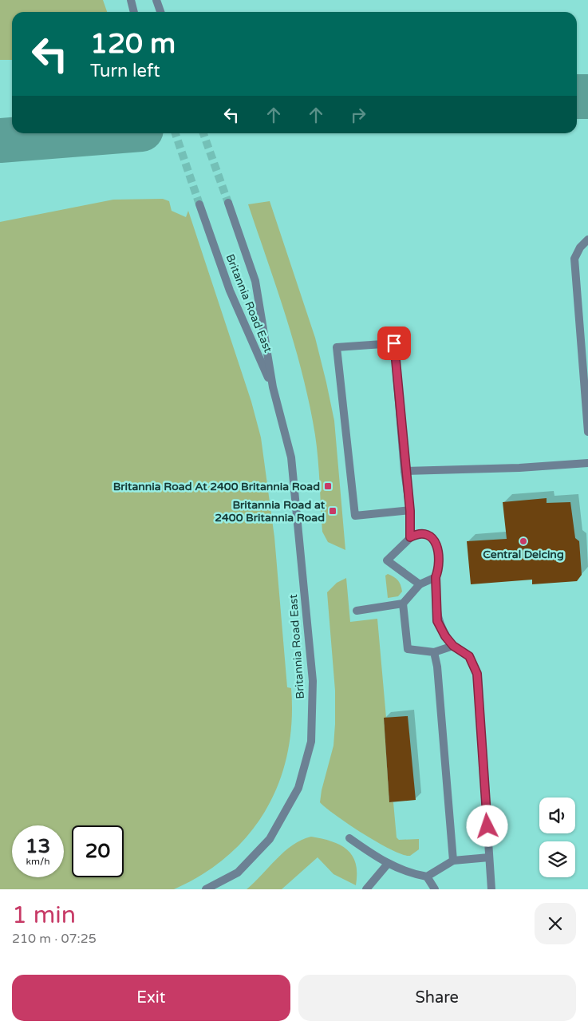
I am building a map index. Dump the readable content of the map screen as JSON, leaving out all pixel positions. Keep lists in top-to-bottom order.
{
  "streets": {
    "street": ["Britannia Road East"]
  },
  "places": {
    "transit": ["Britannia Road At 2400 Britannia Road", "Britannia Road at 2400 Britannia Road"],
    "other": ["Central Deicing"]
  },
  "page": {
    "turn": ["120 m", "Turn left"],
    "speed": "13 km/h",
    "limit": "20",
    "heading": ["1 min", "210 m · 07:25"],
    "buttons": ["Exit", "Share"]
  }
}
